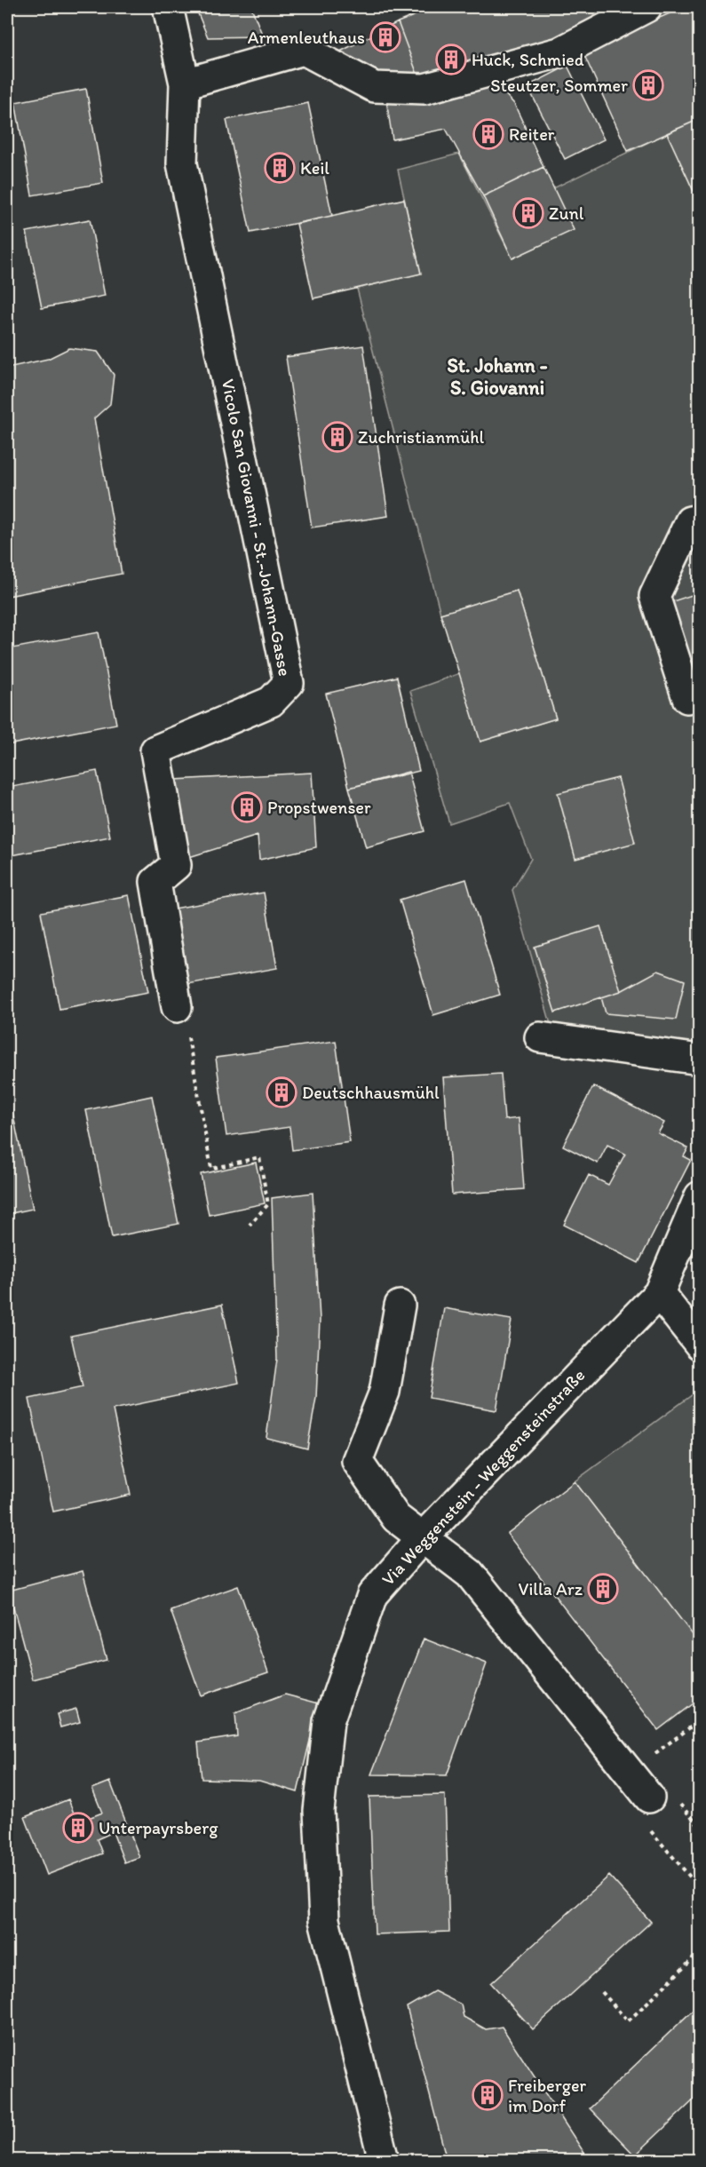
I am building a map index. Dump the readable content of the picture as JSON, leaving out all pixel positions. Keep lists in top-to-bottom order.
{
  "streets": {
    "street": ["Vicolo San Giovanni - St.-Johann-Gasse", "Via Weggenstein - Weggensteinstraße"]
  },
  "districts": ["St. Johann - S. Giovanni"],
  "places": {
    "building": [
      "Armenleuthaus",
      "Huck, Schmied",
      "Steutzer, Sommer",
      "Reiter",
      "Keil",
      "Zunl",
      "Zuchristianmühl",
      "Propstwenser",
      "Deutschhausmühl",
      "Villa Arz",
      "Unterpayrsberg",
      "Freiberger im Dorf"
    ]
  }
}
